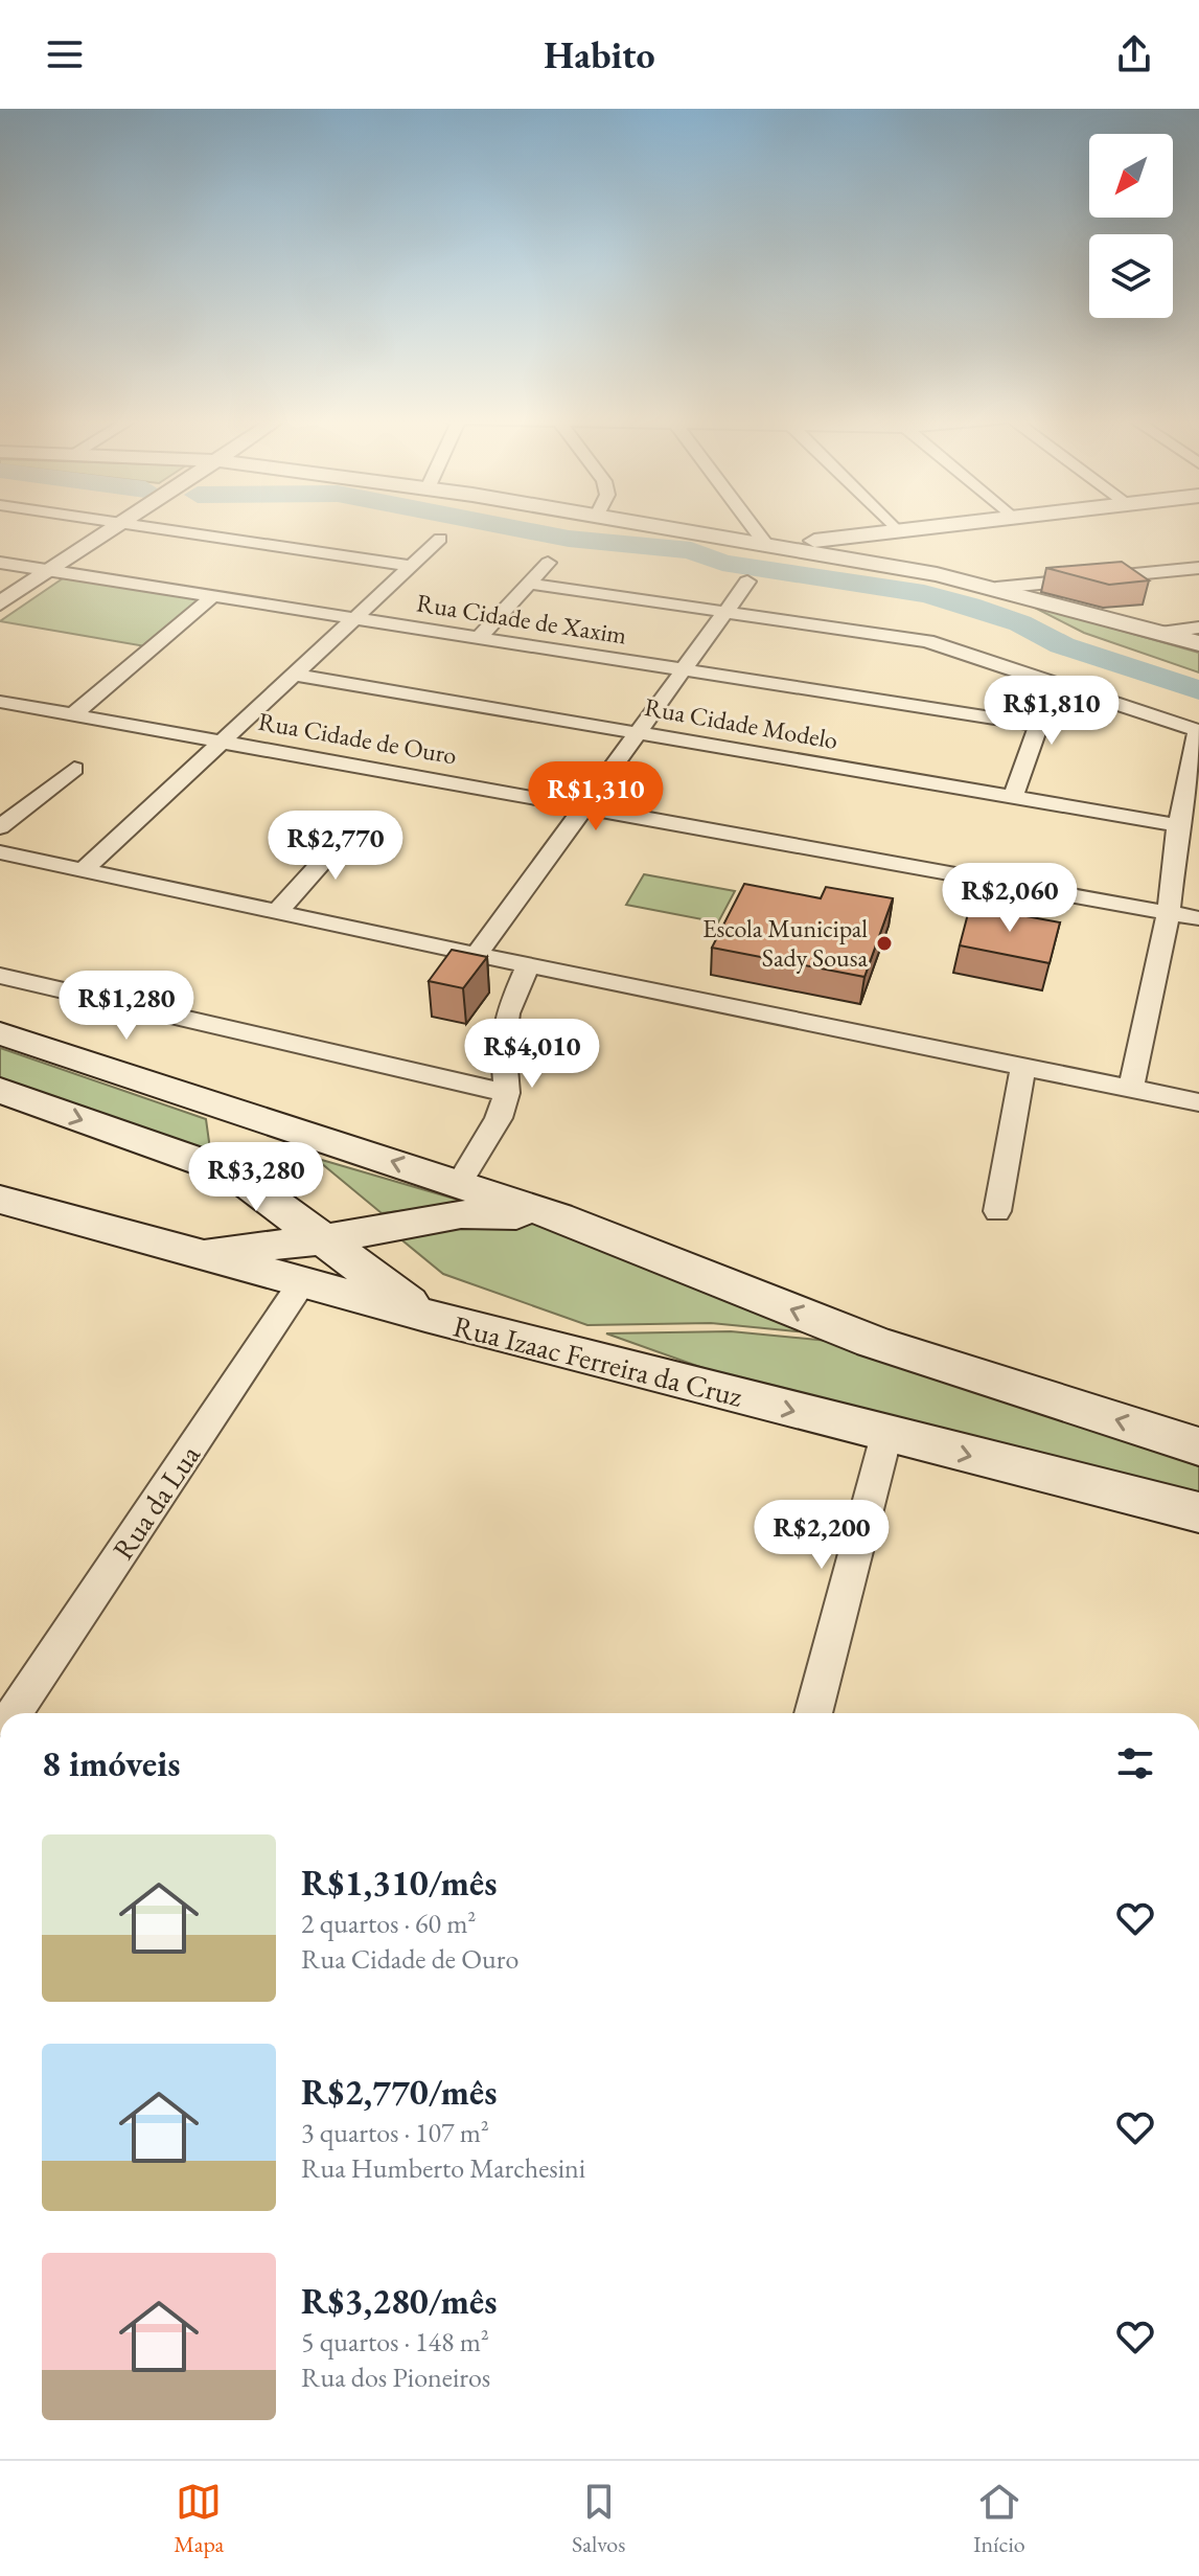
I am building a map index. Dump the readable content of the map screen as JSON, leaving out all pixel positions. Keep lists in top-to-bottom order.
{
  "streets": {
    "main road": ["Rua Izaac Ferreira da Cruz"],
    "street": [
      "Rua Cidade de Xaxim",
      "Rua Cidade Modelo",
      "Rua Cidade de Ouro",
      "Rua da Lua"
    ]
  },
  "crossings": [
    ["Rua Izaac Ferreira da Cruz", "Rua da Lua"]
  ],
  "places": ["Escola Municipal Sady Sousa"],
  "north": "bottom left",
  "page": {
    "header": "Habito",
    "price": [
      "R$1,810",
      "R$1,310",
      "R$2,770",
      "R$2,060",
      "R$1,280",
      "R$4,010",
      "R$3,280",
      "R$2,200"
    ],
    "heading": "8 imóveis",
    "list": [
      {
        "name": "R$1,310/mês",
        "note": "2 quartos · 60 m² · Rua Cidade de Ouro"
      },
      {
        "name": "R$2,770/mês",
        "note": "3 quartos · 107 m² · Rua Humberto Marchesini"
      },
      {
        "name": "R$3,280/mês",
        "note": "5 quartos · 148 m² · Rua dos Pioneiros"
      }
    ],
    "tabs": ["Mapa", "Salvos", "Início"]
  }
}
